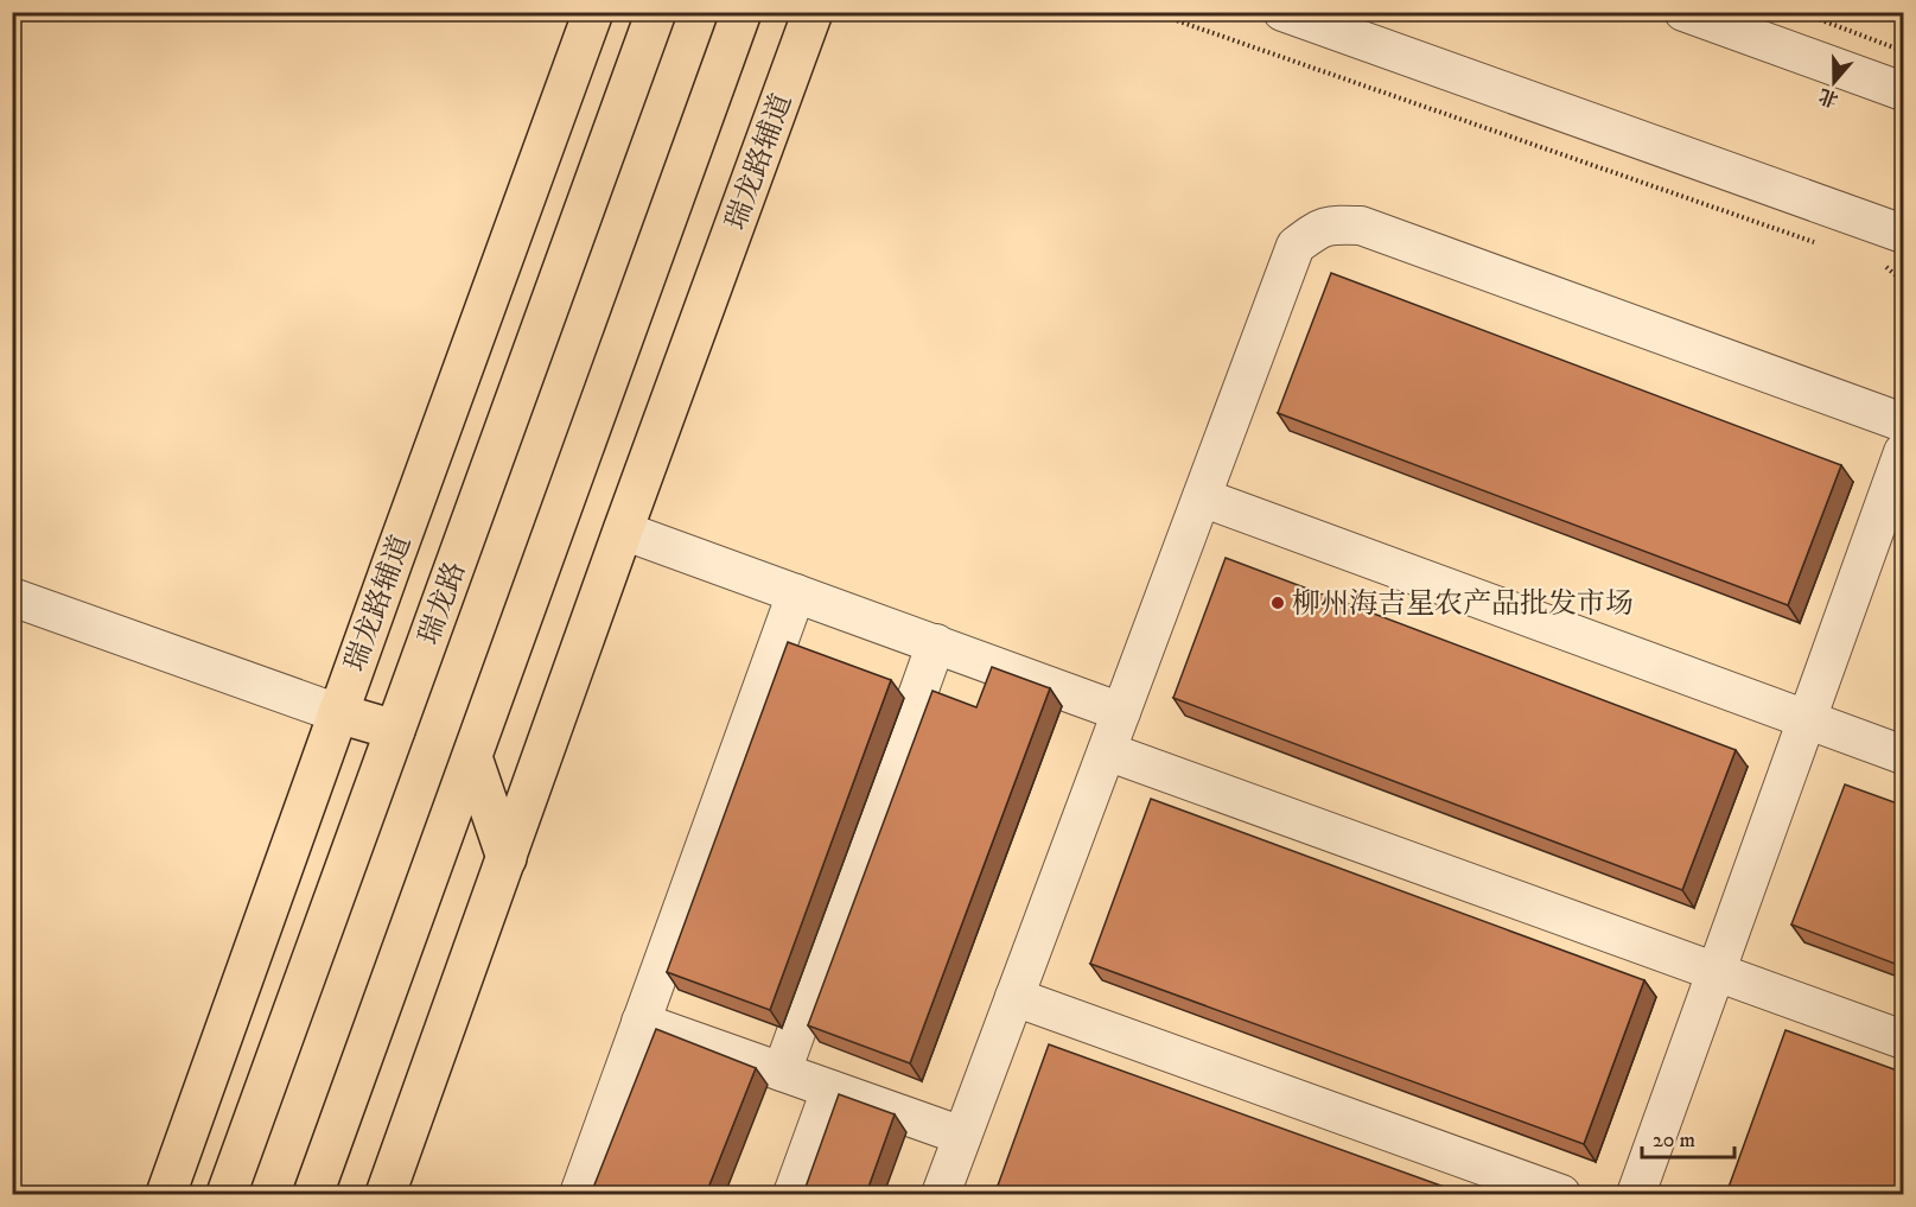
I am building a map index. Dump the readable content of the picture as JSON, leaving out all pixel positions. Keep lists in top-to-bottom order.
{
  "streets": {
    "main road": ["瑞龙路辅道", "瑞龙路"]
  },
  "places": ["柳州海吉星农产品批发市场"],
  "scale_bar": "20 m",
  "north": "bottom"
}
